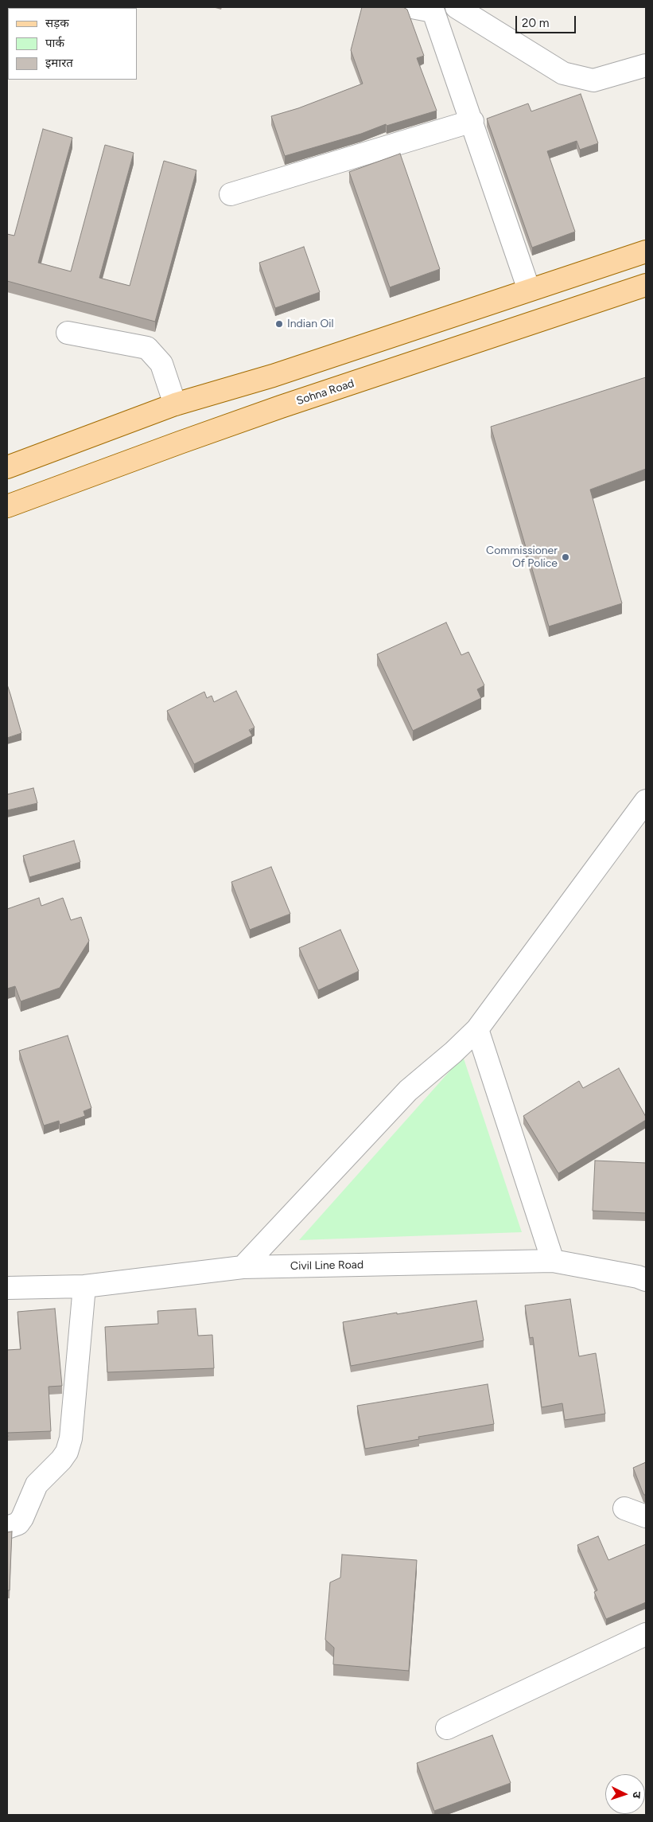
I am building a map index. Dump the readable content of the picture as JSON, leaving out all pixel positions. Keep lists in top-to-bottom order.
{
  "streets": {
    "main road": ["Sohna Road"],
    "street": ["Civil Line Road"]
  },
  "places": ["Indian Oil", "Commissioner Of Police"],
  "legend": ["सड़क", "पार्क", "इमारत"],
  "scale_bar": "20 m",
  "north": "right"
}
